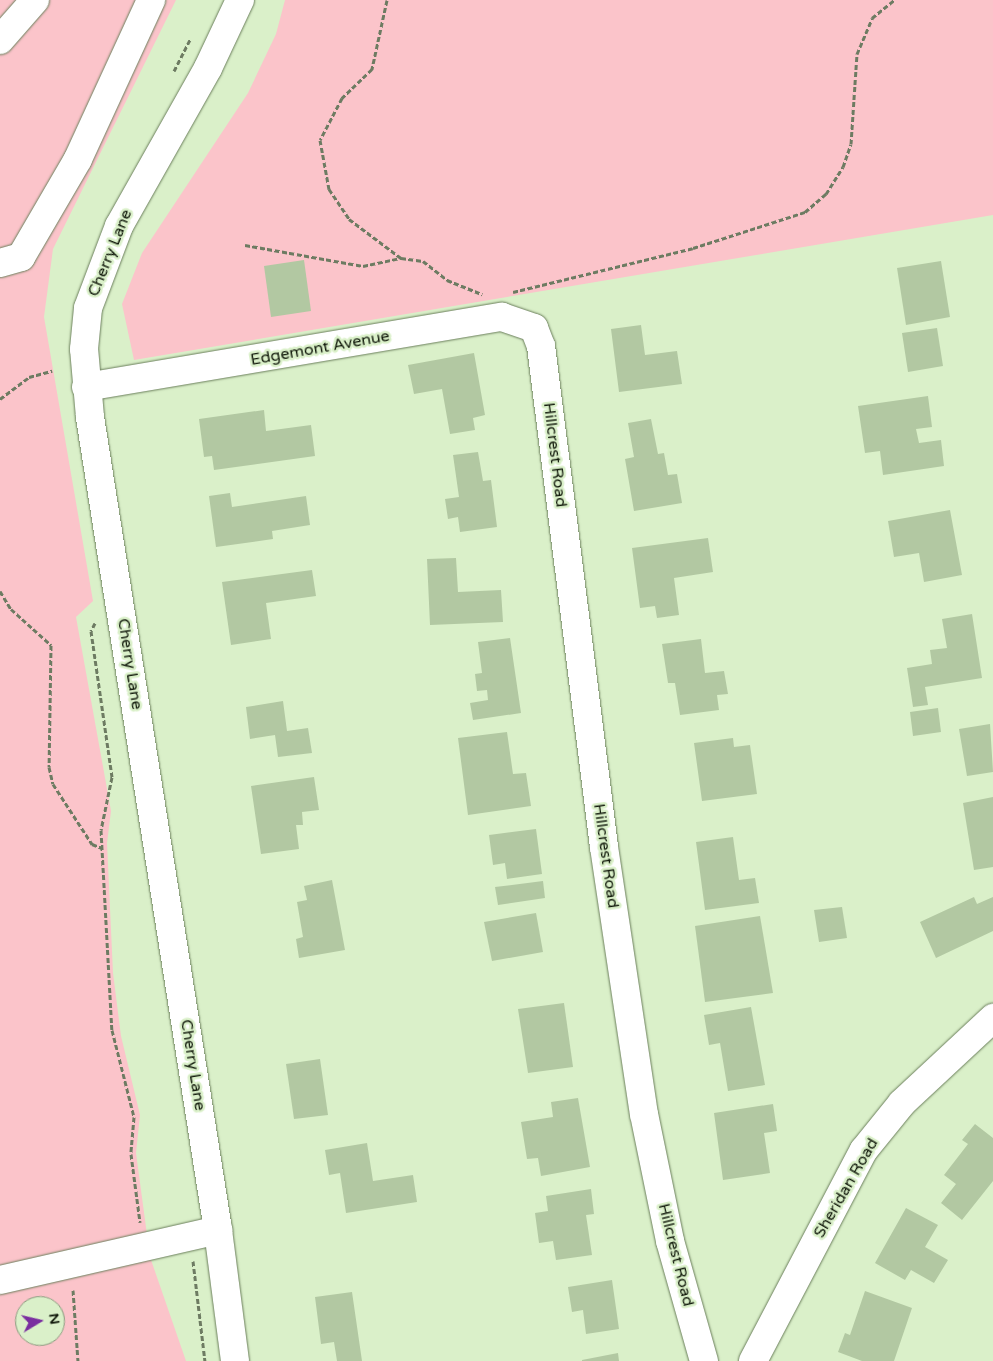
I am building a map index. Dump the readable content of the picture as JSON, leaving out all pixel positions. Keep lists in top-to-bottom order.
{
  "streets": {
    "street": [
      "Cherry Lane",
      "Edgemont Avenue",
      "Hillcrest Road",
      "Sheridan Road"
    ]
  },
  "crossings": [
    ["Cherry Lane", "Edgemont Avenue"],
    ["Edgemont Avenue", "Hillcrest Road"]
  ],
  "north": "right"
}
